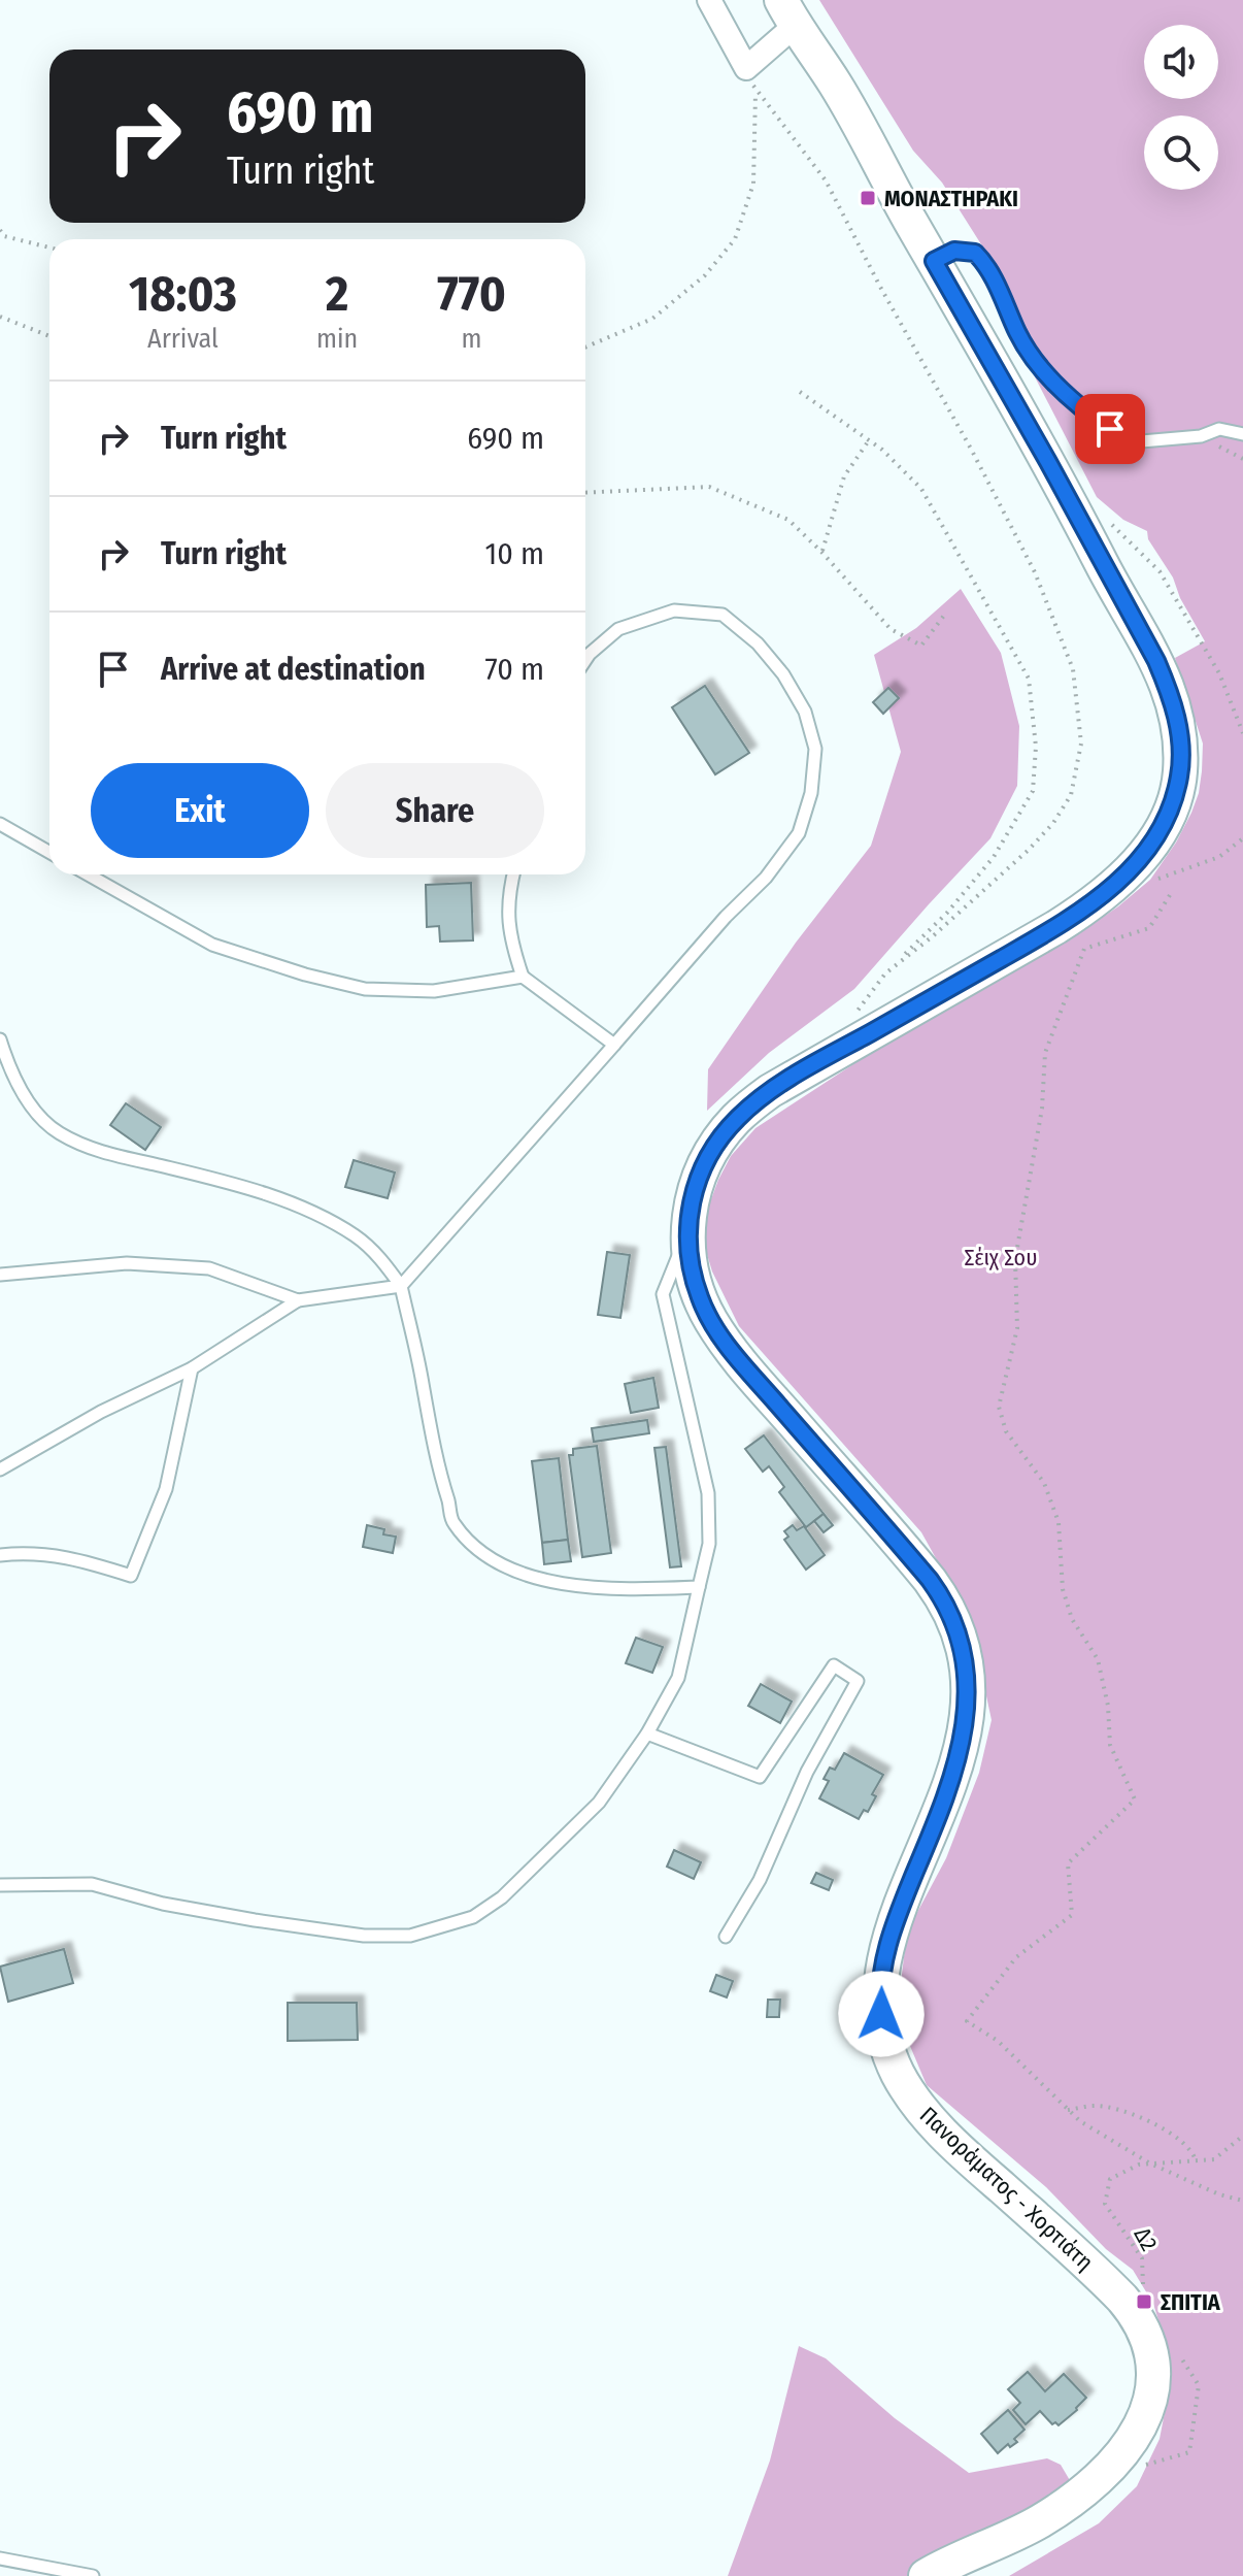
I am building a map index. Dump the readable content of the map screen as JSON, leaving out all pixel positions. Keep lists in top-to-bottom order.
{
  "streets": {
    "main road": ["Πανοράματος - Χορτιάτη"],
    "path": ["Δ2"]
  },
  "parks": ["Σέιχ Σου"],
  "places": {
    "transit": ["ΜΟΝΑΣΤΗΡΑΚΙ", "ΣΠΙΤΙΑ"]
  },
  "page": {
    "turn": ["690 m", "Turn right"],
    "eta": [
      "18:03",
      "Arrival",
      "2",
      "min",
      "770",
      "m"
    ],
    "list": [
      {
        "name": "Turn right",
        "value": "690 m"
      },
      {
        "name": "Turn right",
        "value": "10 m"
      },
      {
        "name": "Arrive at destination",
        "value": "70 m"
      }
    ],
    "buttons": ["Exit", "Share"]
  }
}
